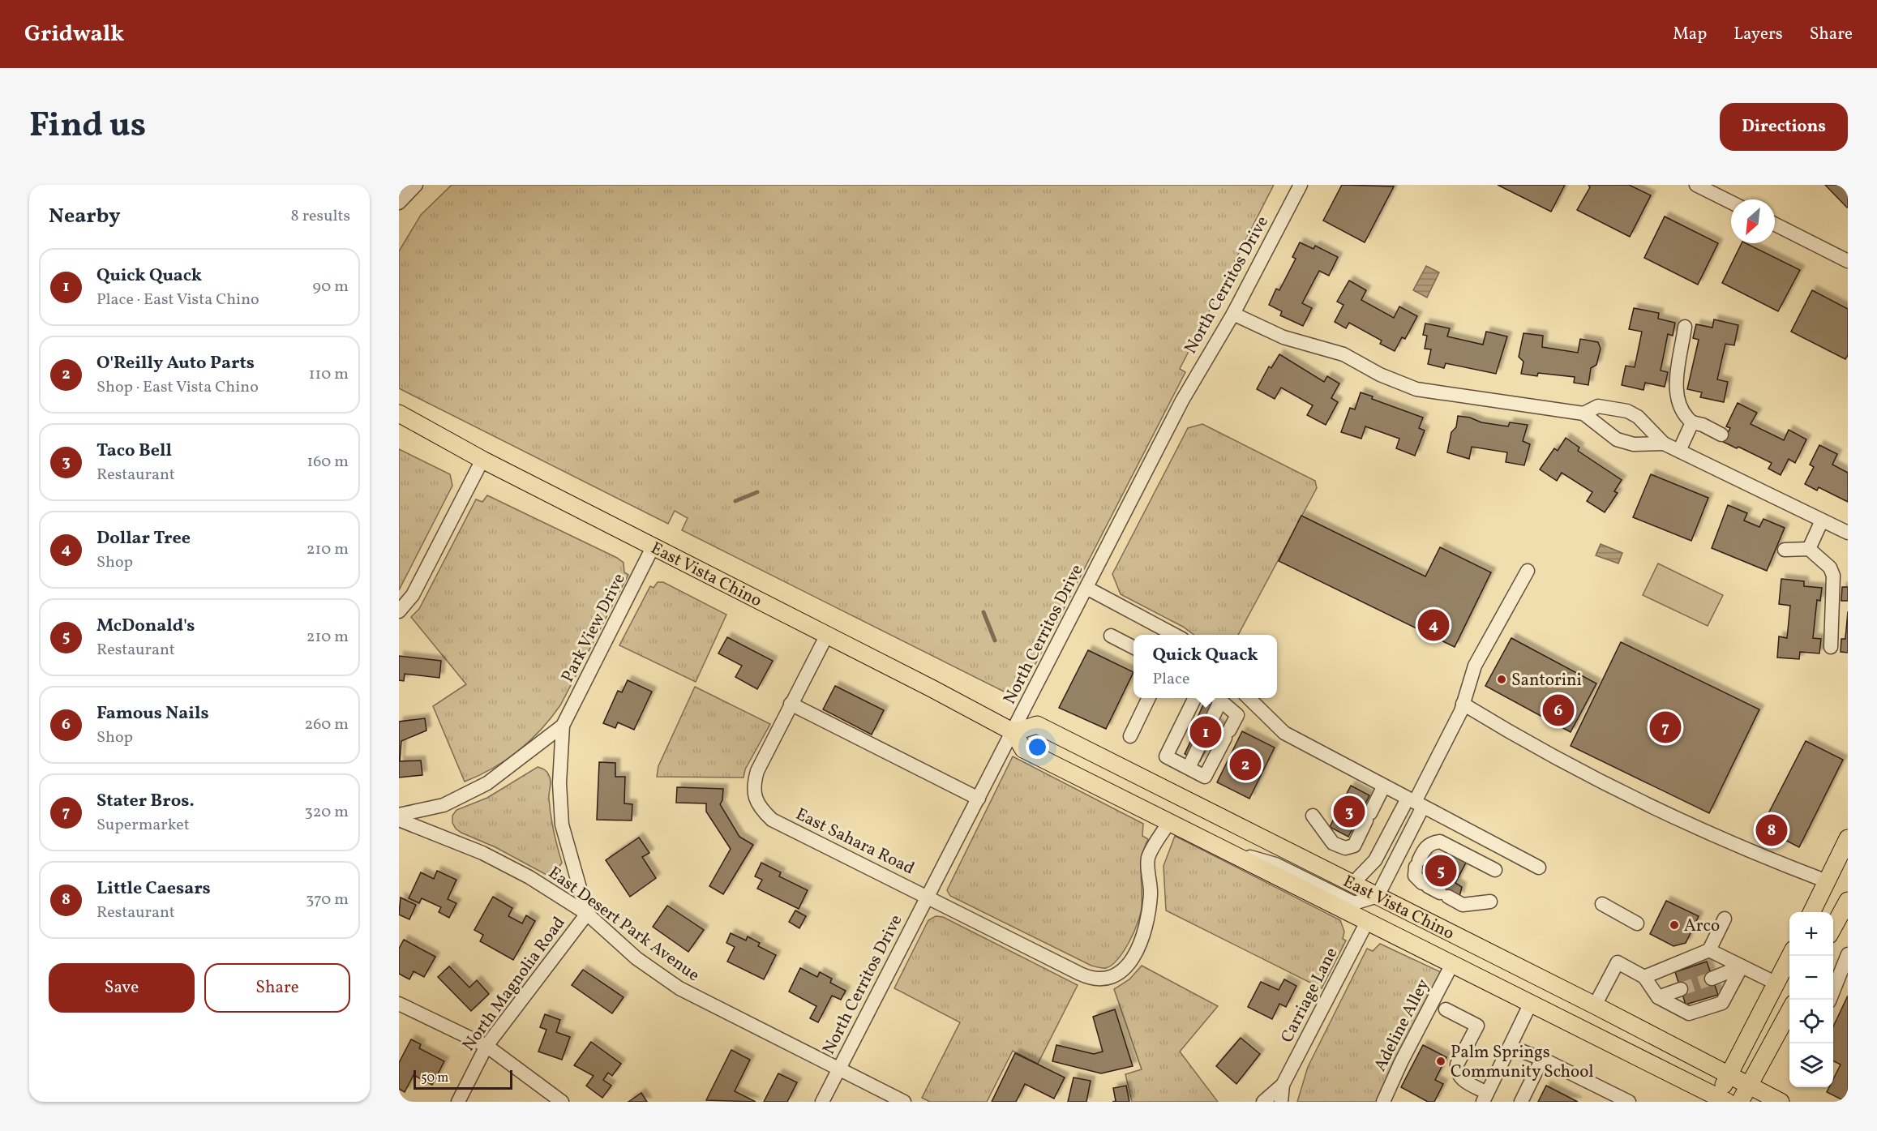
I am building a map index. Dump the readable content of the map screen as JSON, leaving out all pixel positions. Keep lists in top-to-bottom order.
{
  "streets": {
    "main road": ["East Vista Chino"],
    "street": [
      "North Cerritos Drive",
      "Park View Drive",
      "East Sahara Road",
      "East Desert Park Avenue",
      "North Magnolia Road",
      "Carriage Lane",
      "Adeline Alley"
    ]
  },
  "crossings": [
    ["North Cerritos Drive", "East Vista Chino"],
    ["North Cerritos Drive", "East Sahara Road"],
    ["North Cerritos Drive", "East Desert Park Avenue"],
    ["East Vista Chino", "Park View Drive"],
    ["East Vista Chino", "East Sahara Road"],
    ["East Vista Chino", "Carriage Lane"],
    ["East Vista Chino", "Adeline Alley"],
    ["Park View Drive", "East Desert Park Avenue"],
    ["Park View Drive", "North Magnolia Road"],
    ["East Desert Park Avenue", "North Magnolia Road"]
  ],
  "places": ["Santorini", "Arco", "Palm Springs Community School"],
  "scale_bar": "50 m",
  "north": "bottom left",
  "page": {
    "header": "Gridwalk",
    "nav": ["Map", "Layers", "Share"],
    "title": "Find us",
    "buttons": [
      "Directions",
      ["Save", "Share"]
    ],
    "heading": ["Nearby", "8 results"],
    "list": [
      {
        "mark": "1",
        "name": "Quick Quack",
        "note": "Place · East Vista Chino",
        "value": "90 m"
      },
      {
        "mark": "2",
        "name": "O'Reilly Auto Parts",
        "note": "Shop · East Vista Chino",
        "value": "110 m"
      },
      {
        "mark": "3",
        "name": "Taco Bell",
        "note": "Restaurant",
        "value": "160 m"
      },
      {
        "mark": "4",
        "name": "Dollar Tree",
        "note": "Shop",
        "value": "210 m"
      },
      {
        "mark": "5",
        "name": "McDonald's",
        "note": "Restaurant",
        "value": "210 m"
      },
      {
        "mark": "6",
        "name": "Famous Nails",
        "note": "Shop",
        "value": "260 m"
      },
      {
        "mark": "7",
        "name": "Stater Bros.",
        "note": "Supermarket",
        "value": "320 m"
      },
      {
        "mark": "8",
        "name": "Little Caesars",
        "note": "Restaurant",
        "value": "370 m"
      }
    ],
    "pins": [
      "4",
      "6",
      "7",
      "1",
      "2",
      "3",
      "8",
      "5"
    ],
    "popup": ["Quick Quack", "Place"],
    "map_buttons": ["+", "−"],
    "scale": "50 m"
  }
}
